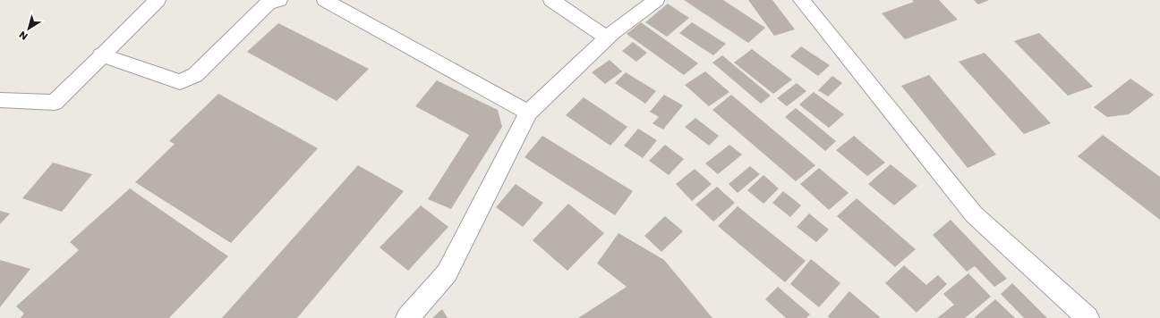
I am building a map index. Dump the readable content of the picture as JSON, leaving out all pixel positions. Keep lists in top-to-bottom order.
{
  "north": "bottom left"
}
